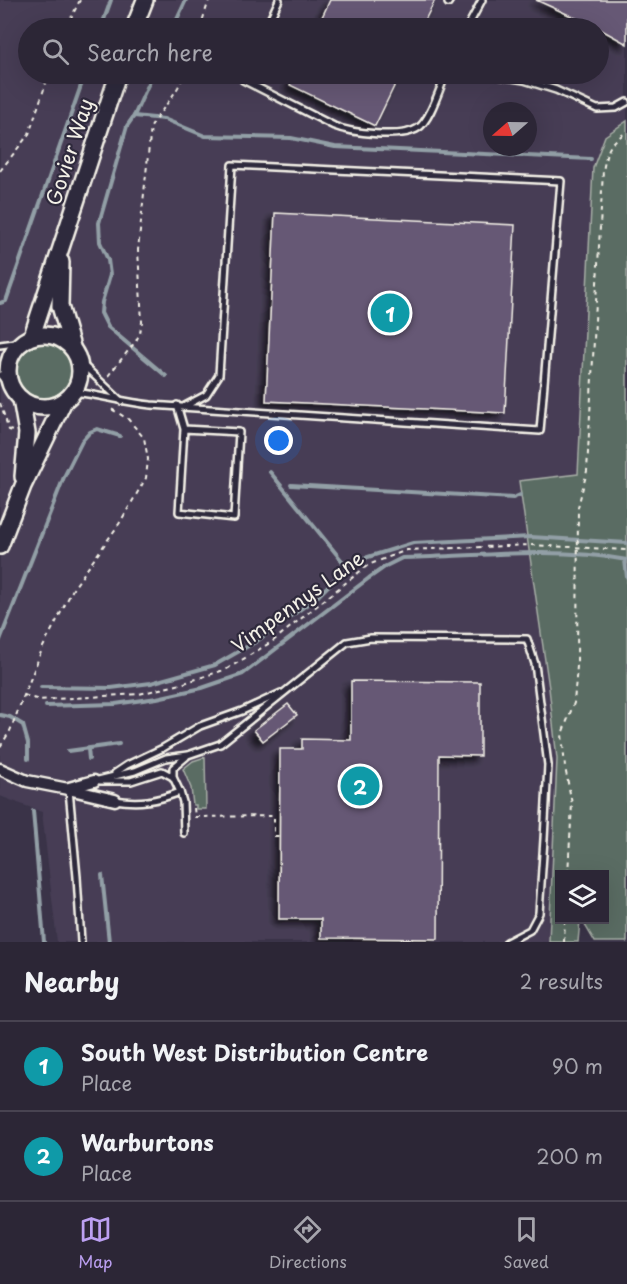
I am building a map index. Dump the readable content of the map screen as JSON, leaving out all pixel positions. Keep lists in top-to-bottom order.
{
  "streets": {
    "street": ["Govier Way"],
    "path": ["Vimpennys Lane"]
  },
  "north": "left",
  "page": {
    "search": "Search here",
    "pins": ["1", "2"],
    "heading": ["Nearby", "2 results"],
    "list": [
      {
        "mark": "1",
        "name": "South West Distribution Centre",
        "note": "Place",
        "value": "90 m"
      },
      {
        "mark": "2",
        "name": "Warburtons",
        "note": "Place",
        "value": "200 m"
      }
    ],
    "nav": ["Map", "Directions", "Saved"]
  }
}
